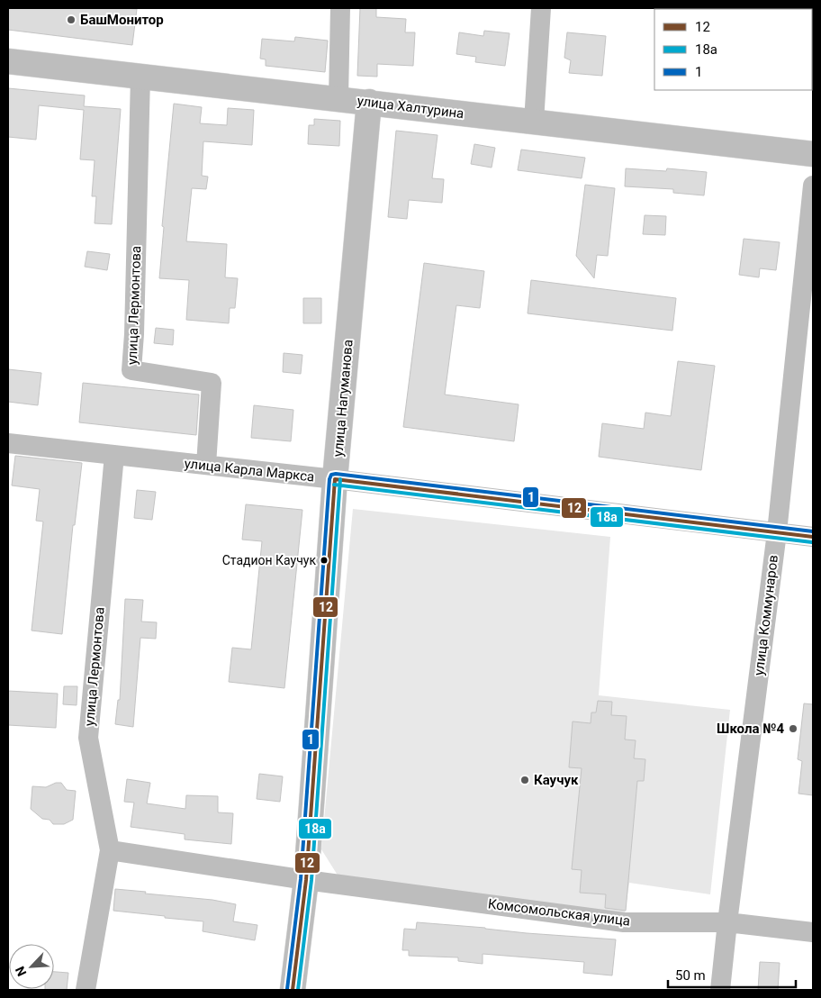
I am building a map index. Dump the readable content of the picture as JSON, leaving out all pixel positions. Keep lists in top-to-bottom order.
{
  "streets": {
    "main road": ["улица Халтурина", "улица Нагуманова"],
    "street": [
      "улица Лермонтова",
      "улица Карла Маркса",
      "улица Коммунаров",
      "Комсомольская улица"
    ]
  },
  "crossings": [
    ["улица Халтурина", "улица Лермонтова"],
    ["улица Халтурина", "улица Нагуманова"],
    ["улица Лермонтова", "улица Карла Маркса"],
    ["улица Нагуманова", "улица Карла Маркса"],
    ["улица Нагуманова", "Комсомольская улица"],
    ["улица Карла Маркса", "улица Коммунаров"],
    ["улица Коммунаров", "Комсомольская улица"]
  ],
  "places": [
    "БашМонитор",
    "Стадион Каучук",
    "Школа №4",
    "Каучук"
  ],
  "lines": ["transit line 1", "transit line 12", "transit line 18а"],
  "legend": ["12", "18а", "1"],
  "scale_bar": "50 m",
  "north": "bottom left"
}
